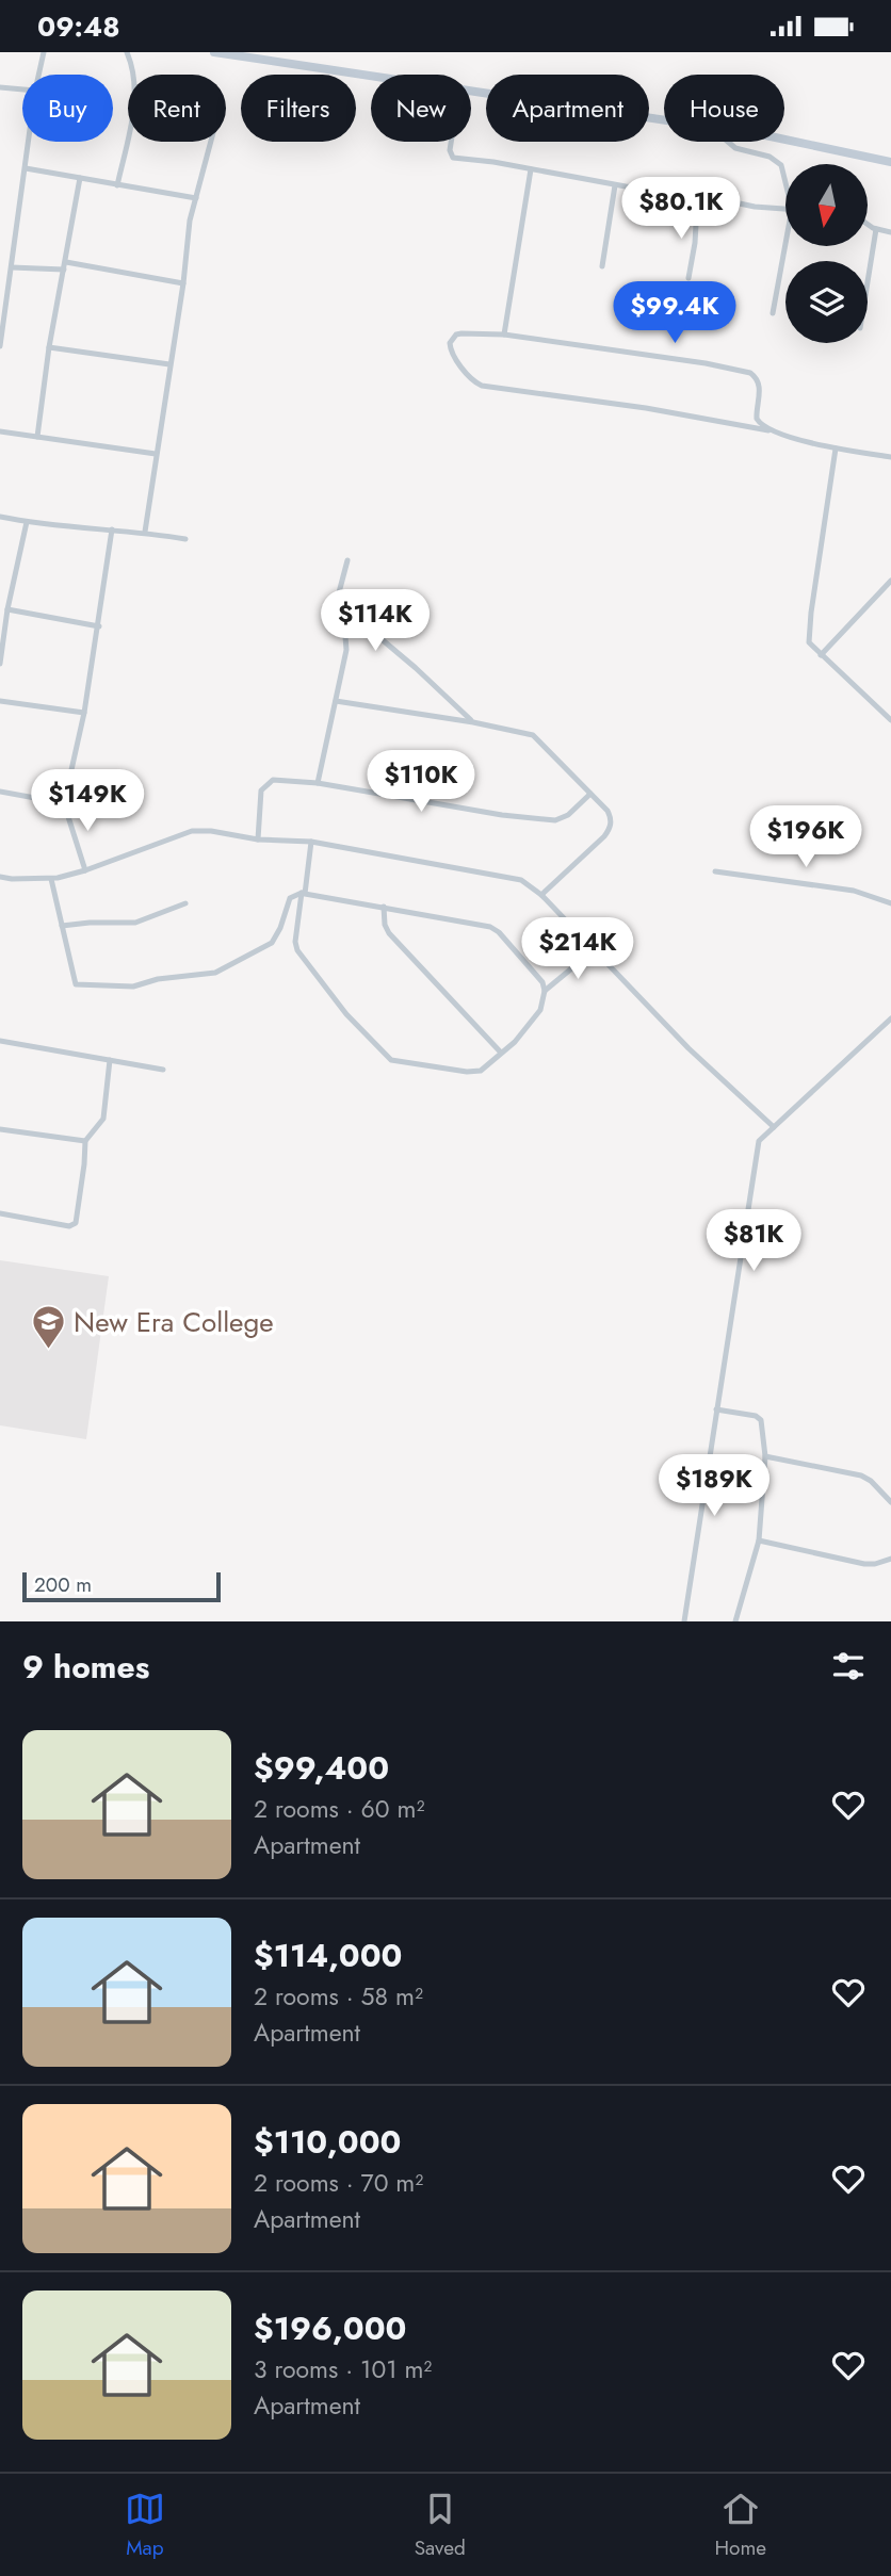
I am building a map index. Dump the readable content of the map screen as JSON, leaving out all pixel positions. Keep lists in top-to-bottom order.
{
  "places": {
    "school or university": ["New Era College"]
  },
  "scale_bar": "200 m",
  "north": "bottom",
  "page": {
    "status": "09:48",
    "chip": [
      "Buy",
      "Rent",
      "Filters",
      "New",
      "Apartment",
      "House"
    ],
    "price": [
      "$80.1K",
      "$99.4K",
      "$114K",
      "$110K",
      "$149K",
      "$196K",
      "$214K",
      "$81K",
      "$189K"
    ],
    "scale": "200 m",
    "heading": "9 homes",
    "list": [
      {
        "name": "$99,400",
        "note": "2 rooms · 60 m² · Apartment"
      },
      {
        "name": "$114,000",
        "note": "2 rooms · 58 m² · Apartment"
      },
      {
        "name": "$110,000",
        "note": "2 rooms · 70 m² · Apartment"
      },
      {
        "name": "$196,000",
        "note": "3 rooms · 101 m² · Apartment"
      }
    ],
    "tabs": ["Map", "Saved", "Home"]
  }
}
